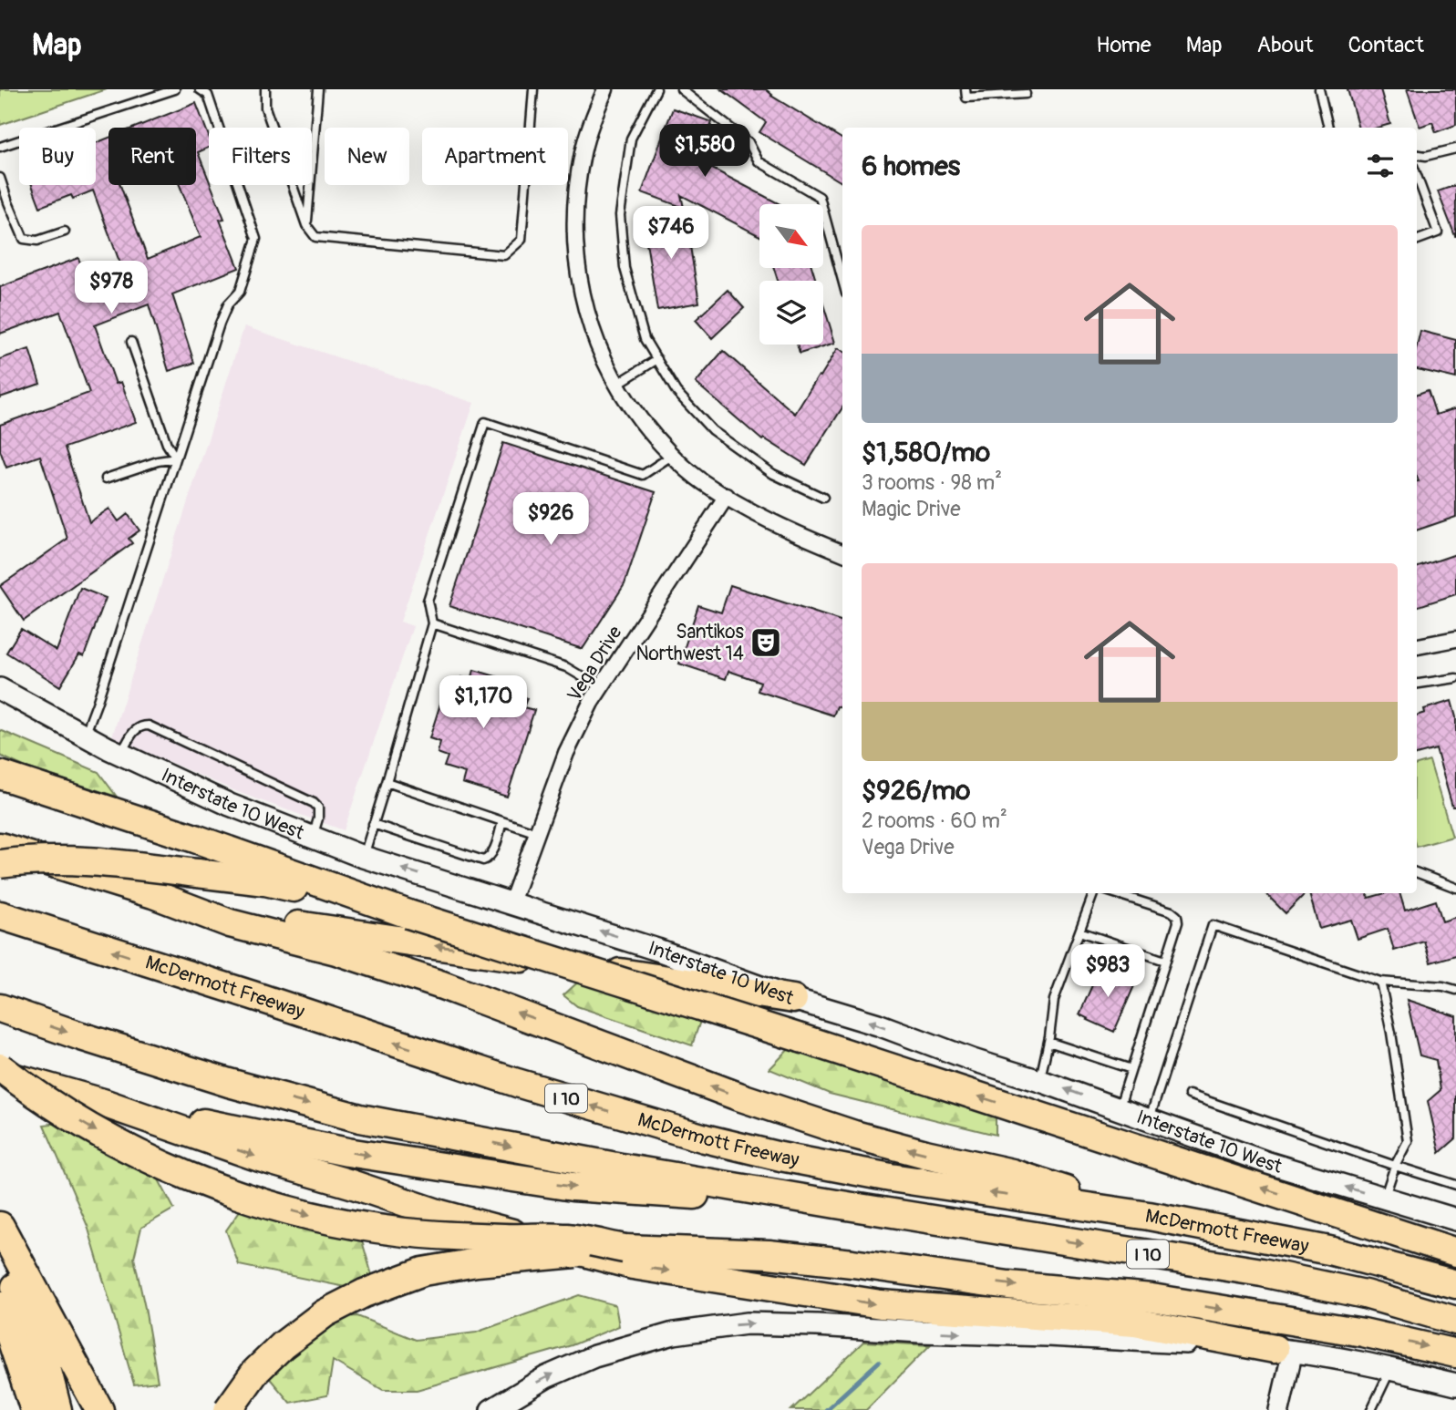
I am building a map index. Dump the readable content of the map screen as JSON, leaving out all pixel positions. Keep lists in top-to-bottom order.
{
  "streets": {
    "highway": ["McDermott Freeway", "I 10"],
    "main road": ["Interstate 10 West"],
    "street": ["Vega Drive"]
  },
  "crossings": [
    ["Vega Drive", "Interstate 10 West"]
  ],
  "one_way": ["Interstate 10 West"],
  "places": {
    "theatre": ["Santikos Northwest 14"]
  },
  "north": "bottom right",
  "page": {
    "header": "Map",
    "nav": [
      "Home",
      "Map",
      "About",
      "Contact"
    ],
    "price": [
      "$1,580",
      "$746",
      "$978",
      "$926",
      "$1,170",
      "$983"
    ],
    "chip": [
      "Buy",
      "Rent",
      "Filters",
      "New",
      "Apartment"
    ],
    "heading": "6 homes",
    "list": [
      {
        "name": "$1,580/mo",
        "note": "3 rooms · 98 m² · Magic Drive"
      },
      {
        "name": "$926/mo",
        "note": "2 rooms · 60 m² · Vega Drive"
      }
    ]
  }
}
